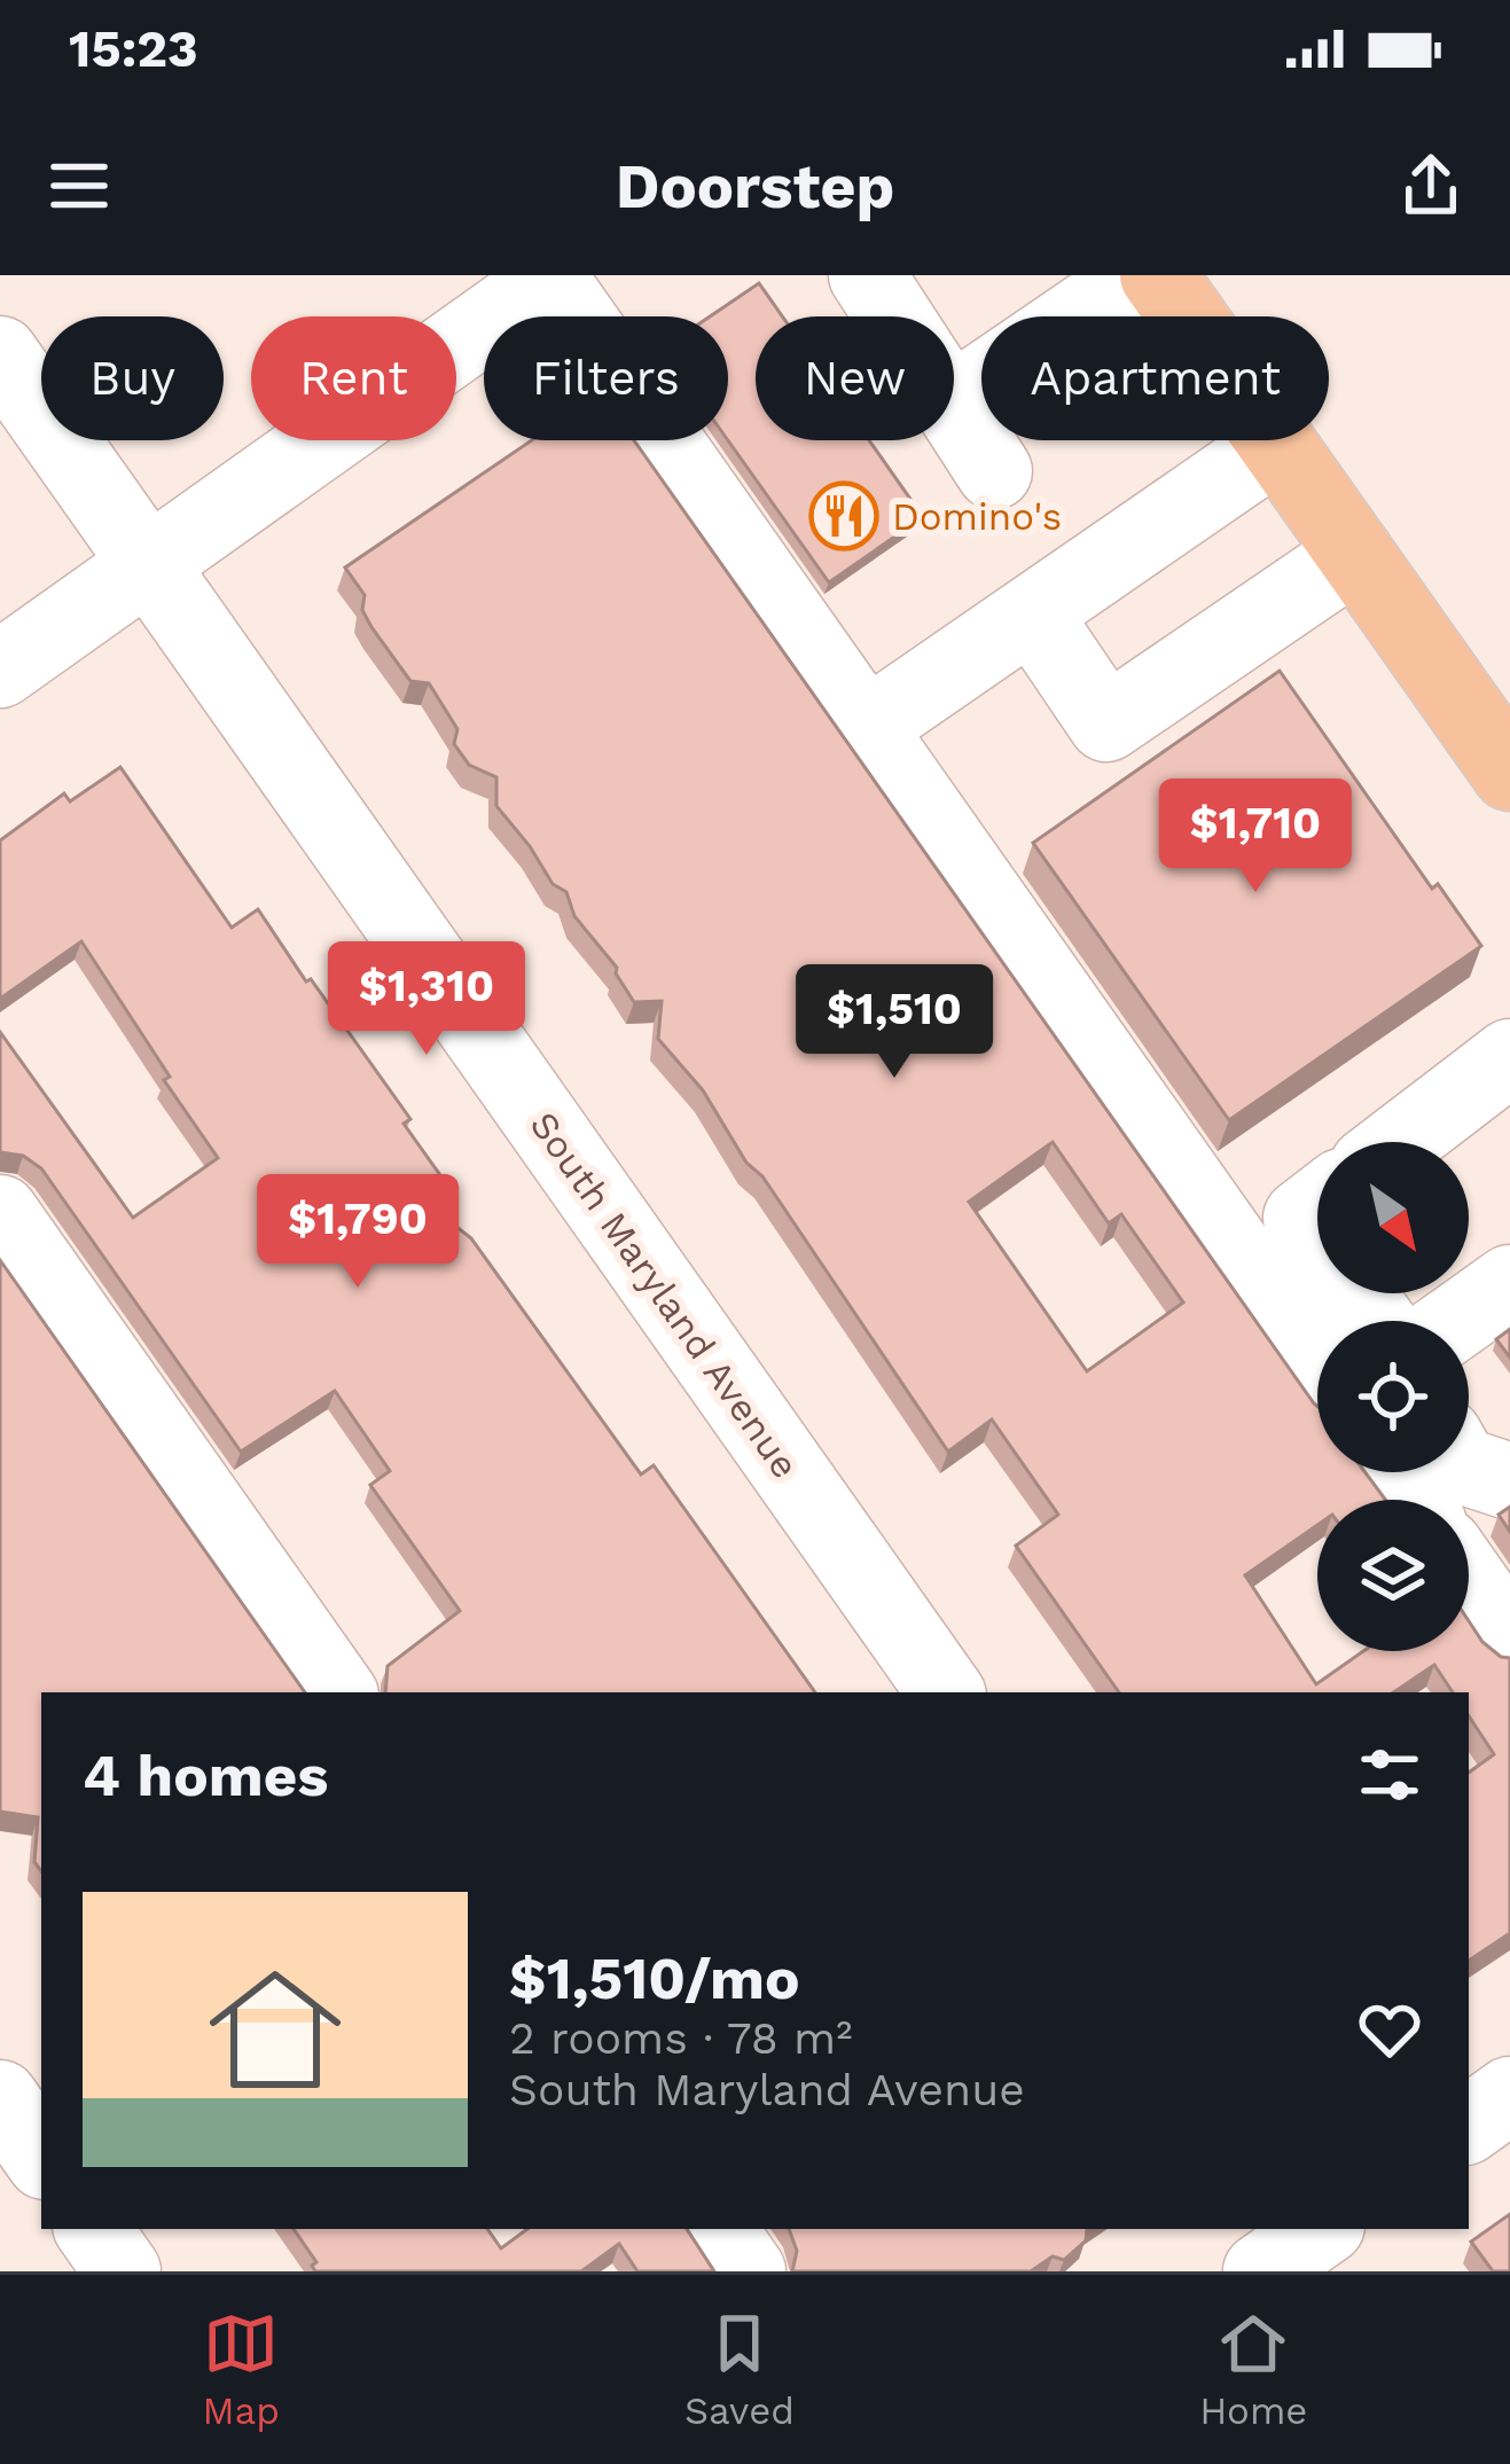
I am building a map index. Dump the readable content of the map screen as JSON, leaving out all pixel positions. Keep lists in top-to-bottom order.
{
  "streets": {
    "street": ["South Maryland Avenue"]
  },
  "places": {
    "restaurant": ["Domino's"]
  },
  "north": "bottom right",
  "page": {
    "status": "15:23",
    "header": "Doorstep",
    "chip": [
      "Buy",
      "Rent",
      "Filters",
      "New",
      "Apartment"
    ],
    "price": [
      "$1,710",
      "$1,310",
      "$1,510",
      "$1,790"
    ],
    "heading": "4 homes",
    "list": [
      {
        "name": "$1,510/mo",
        "note": "2 rooms · 78 m² · South Maryland Avenue"
      }
    ],
    "tabs": ["Map", "Saved", "Home"]
  }
}
